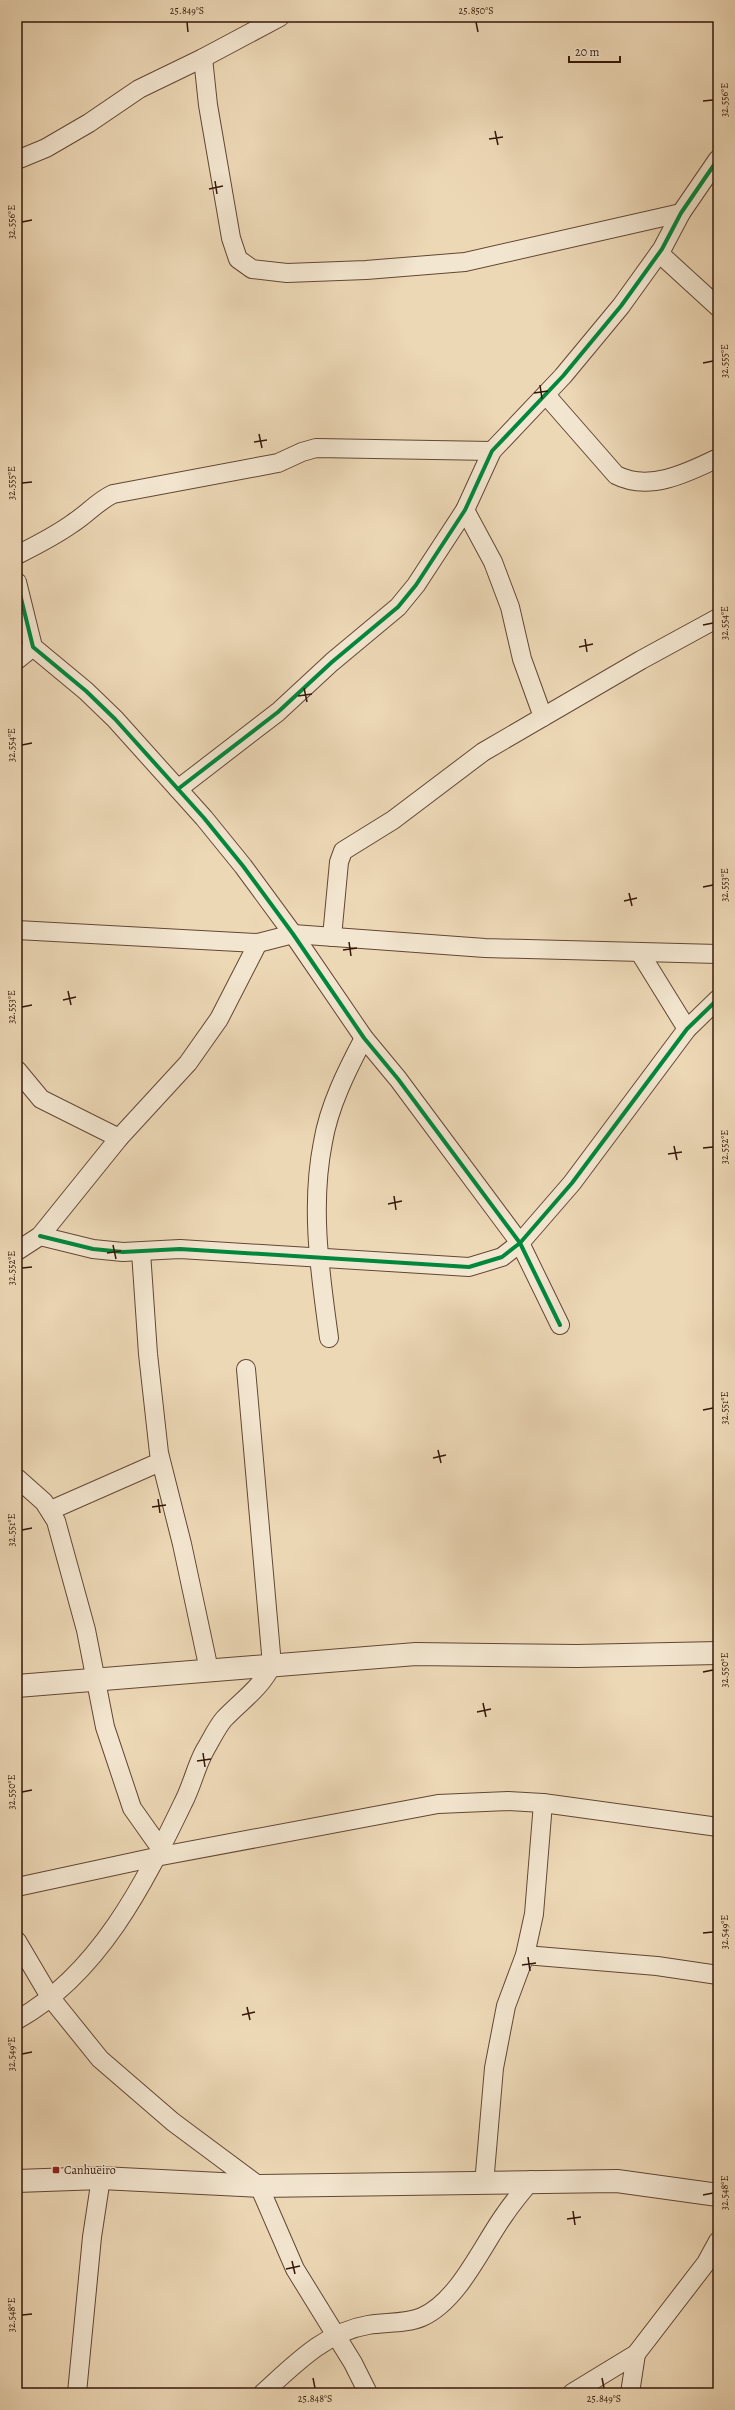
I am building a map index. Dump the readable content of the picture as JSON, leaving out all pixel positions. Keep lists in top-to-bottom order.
{
  "places": {
    "transit": ["Canhueiro"]
  },
  "scale_bar": "20 m",
  "coordinates": [
    "25.849°S",
    "25.850°S",
    "32.556°E",
    "32.555°E",
    "32.554°E",
    "32.553°E",
    "32.552°E",
    "32.551°E",
    "32.550°E",
    "32.549°E",
    "32.548°E",
    "25.848°S"
  ]
}
